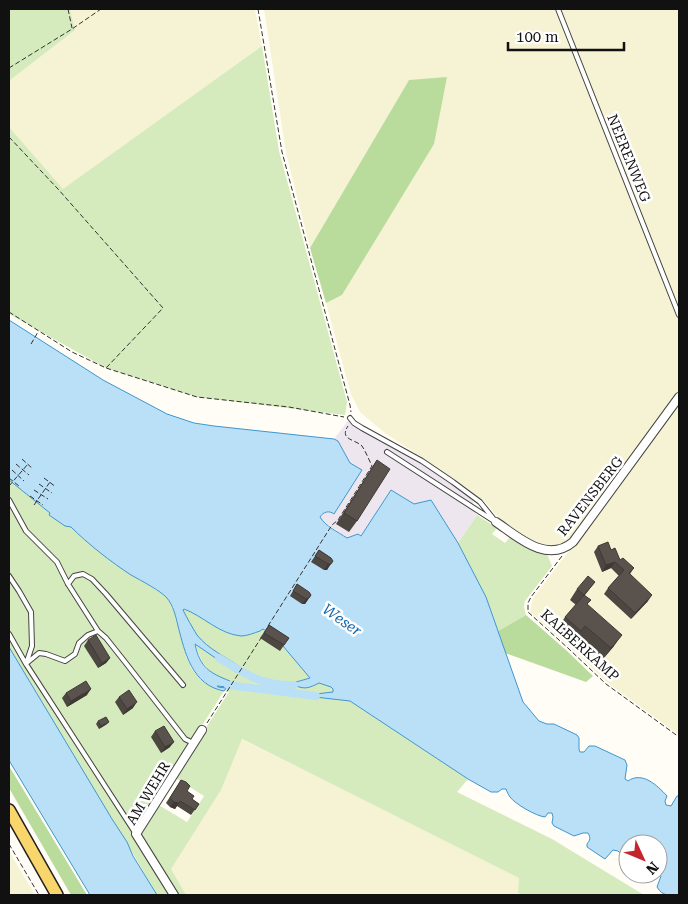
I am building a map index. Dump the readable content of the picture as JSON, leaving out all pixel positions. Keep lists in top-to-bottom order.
{
  "streets": {
    "street": ["RAVENSBERG", "AM WEHR"],
    "lane": ["NEERENWEG"],
    "path": ["KALBERKAMP"]
  },
  "crossings": [
    ["RAVENSBERG", "KALBERKAMP"]
  ],
  "water": ["Weser"],
  "scale_bar": "100 m",
  "north": "bottom right"
}
